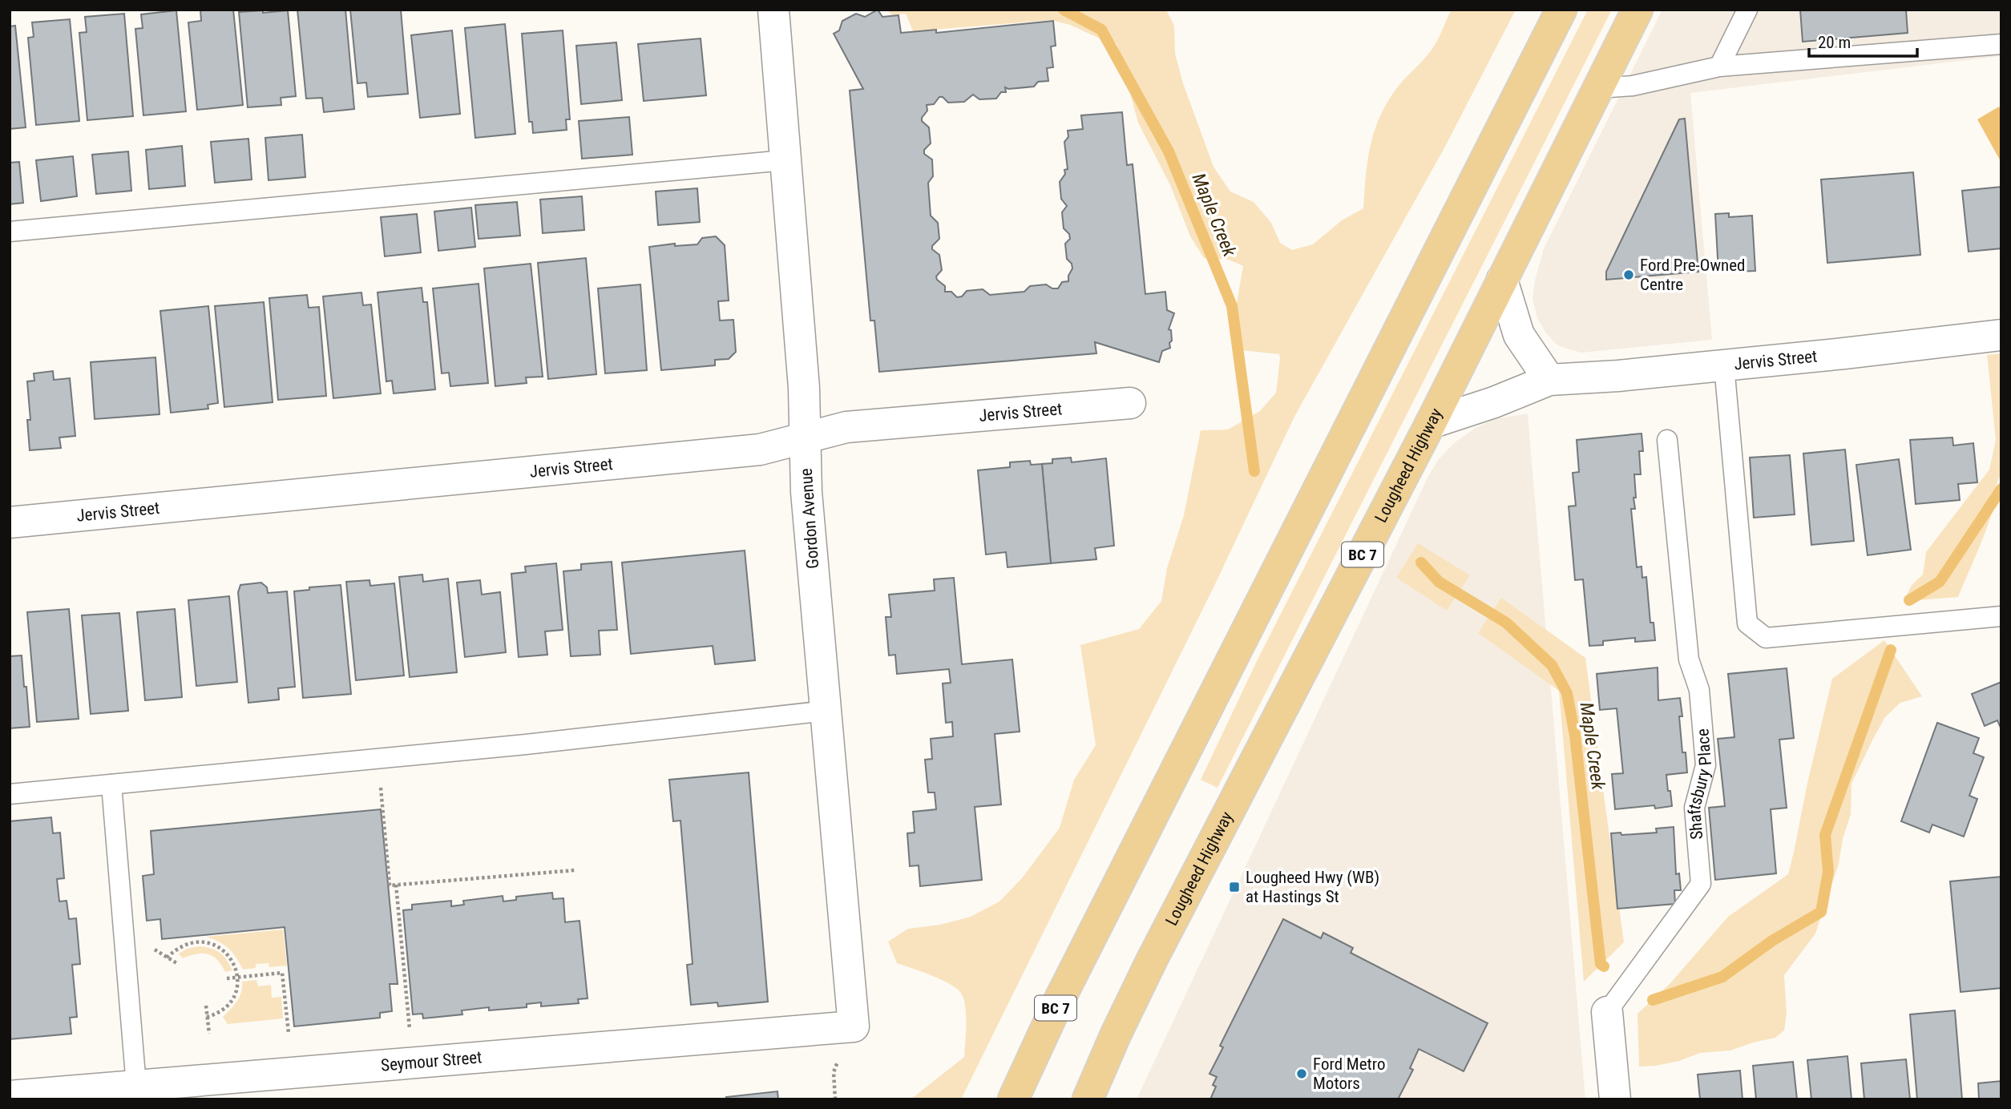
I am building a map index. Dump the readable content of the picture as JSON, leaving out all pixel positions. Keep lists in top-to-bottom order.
{
  "streets": {
    "main road": ["Lougheed Highway", "BC 7"],
    "street": [
      "Jervis Street",
      "Gordon Avenue",
      "Shaftsbury Place",
      "Seymour Street"
    ]
  },
  "crossings": [
    ["Jervis Street", "Lougheed Highway"],
    ["Jervis Street", "Gordon Avenue"],
    ["Gordon Avenue", "Seymour Street"]
  ],
  "water": ["Maple Creek"],
  "places": {
    "other": ["Ford Pre-Owned Centre", "Ford Metro Motors"],
    "transit": ["Lougheed Hwy (WB) at Hastings St"]
  },
  "scale_bar": "20 m"
}
